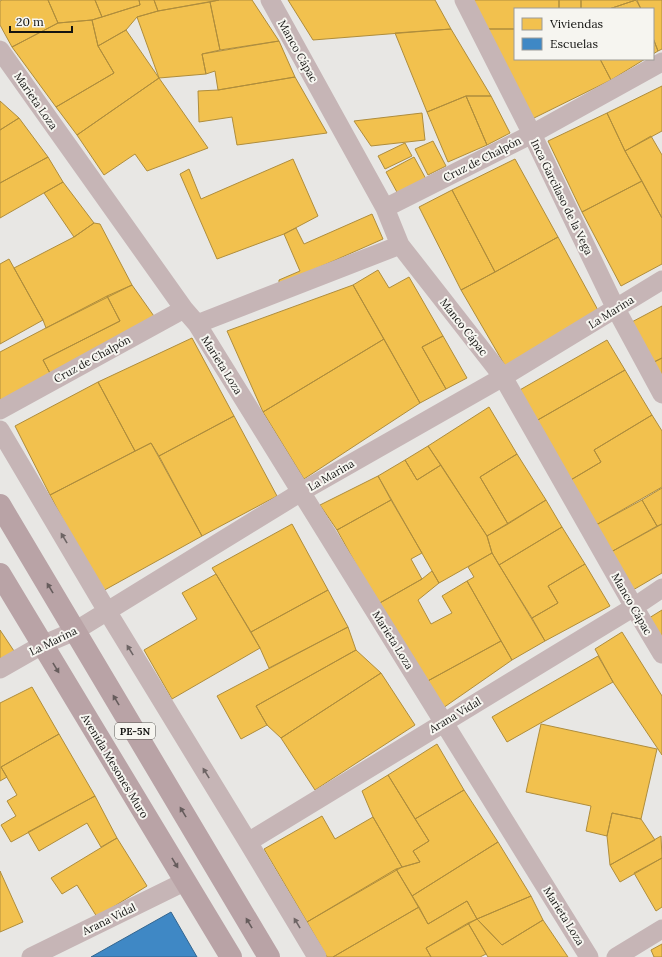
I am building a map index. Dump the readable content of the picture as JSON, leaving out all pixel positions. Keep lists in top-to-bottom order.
{
  "streets": {
    "highway": ["PE-5N", "Avenida Mesones Muro"],
    "street": [
      "Manco Cápac",
      "Marieta Loza",
      "Cruz de Chalpón",
      "Inca Garcilaso de la Vega",
      "La Marina",
      "Arana Vidal"
    ]
  },
  "crossings": [
    ["Manco Cápac", "Cruz de Chalpón"],
    ["Manco Cápac", "La Marina"],
    ["Manco Cápac", "Arana Vidal"],
    ["Marieta Loza", "Cruz de Chalpón"],
    ["Marieta Loza", "La Marina"],
    ["Marieta Loza", "Arana Vidal"],
    ["Cruz de Chalpón", "Inca Garcilaso de la Vega"],
    ["Inca Garcilaso de la Vega", "La Marina"],
    ["La Marina", "PE-5N"],
    ["La Marina", "Avenida Mesones Muro"],
    ["Arana Vidal", "Avenida Mesones Muro"]
  ],
  "legend": ["Viviendas", "Escuelas"],
  "scale_bar": "20 m"
}
